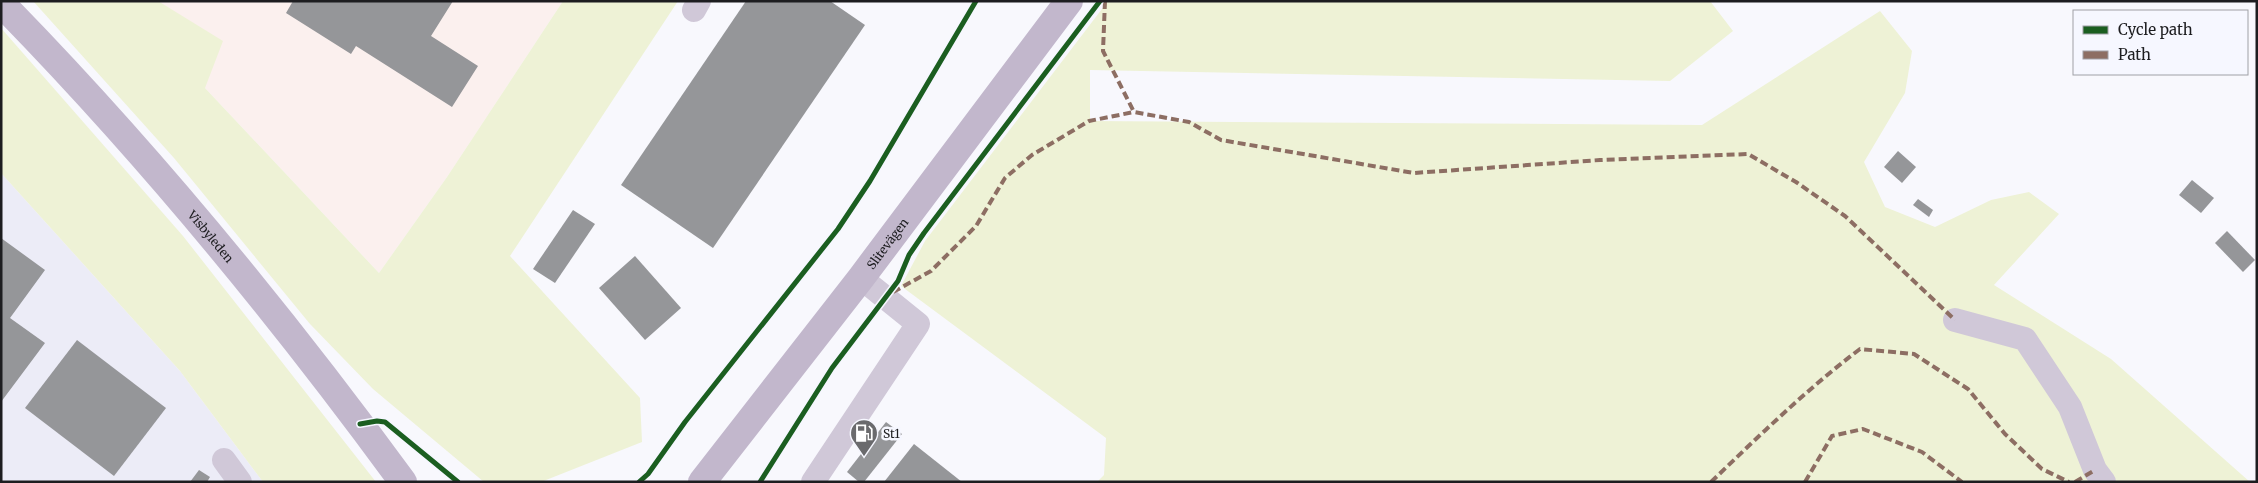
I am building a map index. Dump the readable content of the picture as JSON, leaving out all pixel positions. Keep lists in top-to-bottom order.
{
  "streets": {
    "main road": ["Visbyleden", "Slitevägen"]
  },
  "places": {
    "fuel station": ["St1"]
  },
  "legend": ["Cycle path", "Path"]
}
